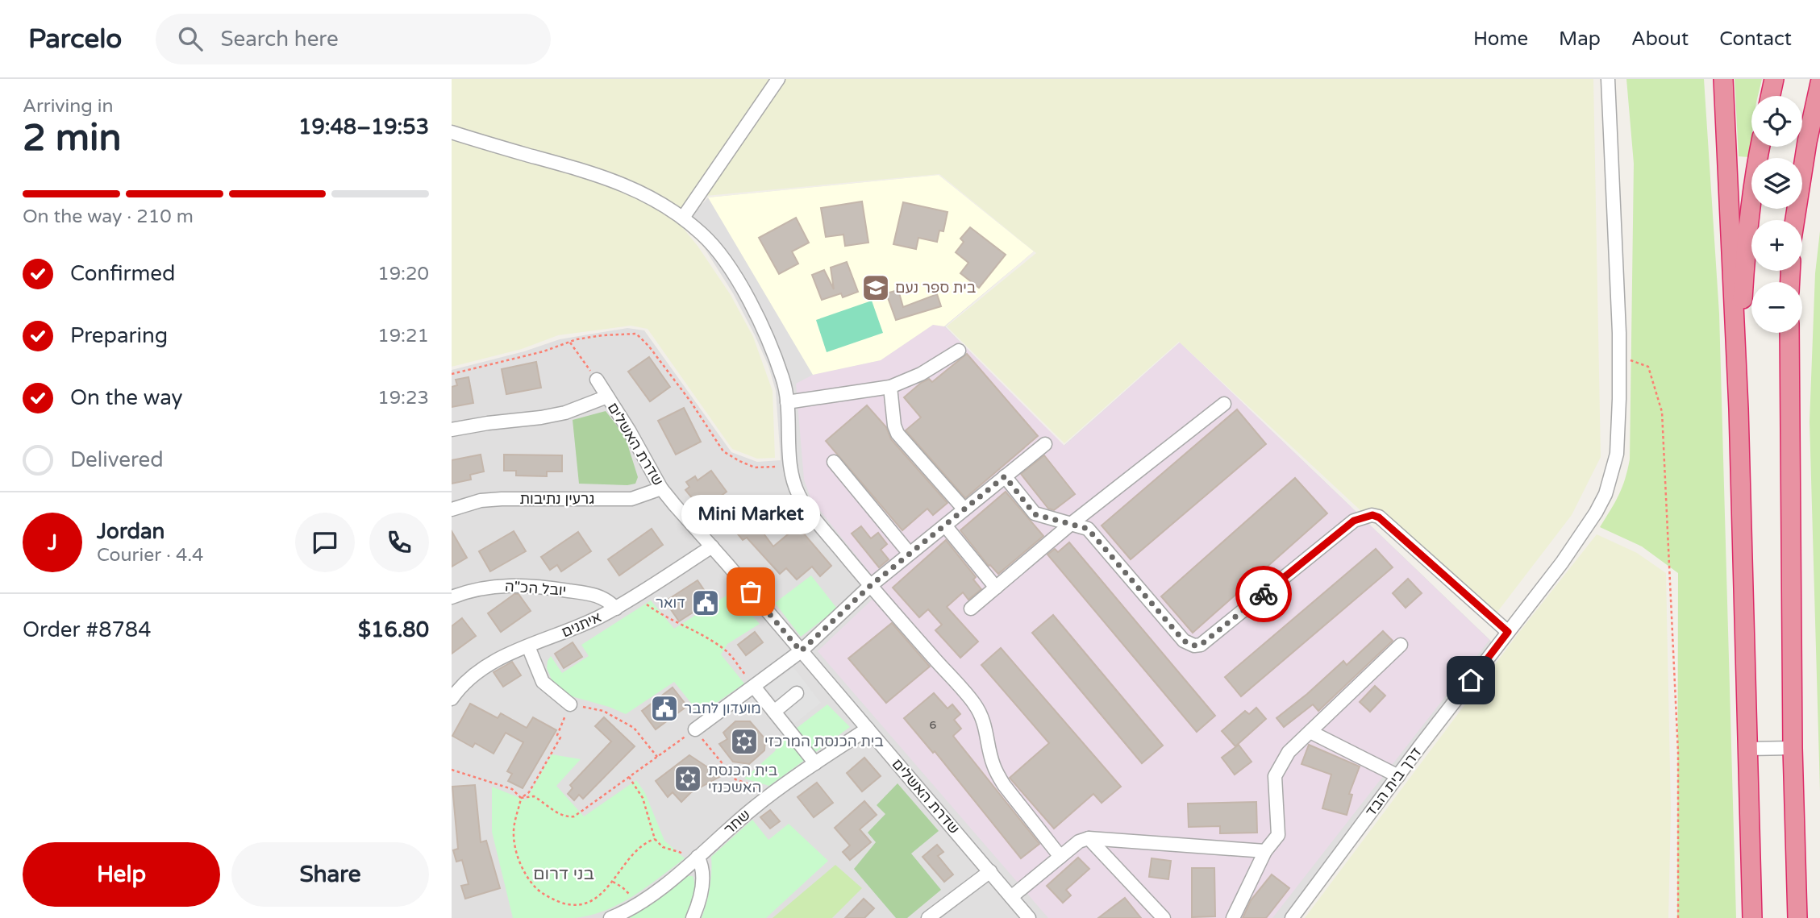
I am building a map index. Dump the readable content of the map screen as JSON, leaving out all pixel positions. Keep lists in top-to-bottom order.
{
  "streets": {
    "street": [
      "שדרת האשלים",
      "גרעין נתיבות",
      "יובל הכ\"ה",
      "איתנים",
      "דרך בית הבד",
      "שחר"
    ]
  },
  "crossings": [
    ["שדרת האשלים", "גרעין נתיבות"],
    ["שדרת האשלים", "איתנים"],
    ["שדרת האשלים", "שחר"],
    ["יובל הכ\"ה", "איתנים"]
  ],
  "districts": ["בני דרום"],
  "places": {
    "school or university": ["בית ספר נעם"],
    "other": ["Mini Market"],
    "public building": ["דואר", "מועדון לחבר"],
    "synagogue": ["בית הכנסת המרכזי", "בית הכנסת האשכנזי"]
  },
  "house_numbers": ["6"],
  "page": {
    "header": "Parcelo",
    "search": "Search here",
    "nav": [
      "Home",
      "Map",
      "About",
      "Contact"
    ],
    "heading": ["2 min", "Arriving in", "19:48–19:53"],
    "panel": [
      "Jordan",
      "Courier · 4.4",
      "Order #8784",
      "$16.80"
    ],
    "map_buttons": ["+", "−"],
    "bar": "On the way · 210 m",
    "list": [
      ["Confirmed", "19:20"],
      ["Preparing", "19:21"],
      ["On the way", "19:23"],
      "Delivered"
    ],
    "bubble": "Mini Market",
    "round": "J",
    "buttons": ["Help", "Share"]
  }
}
